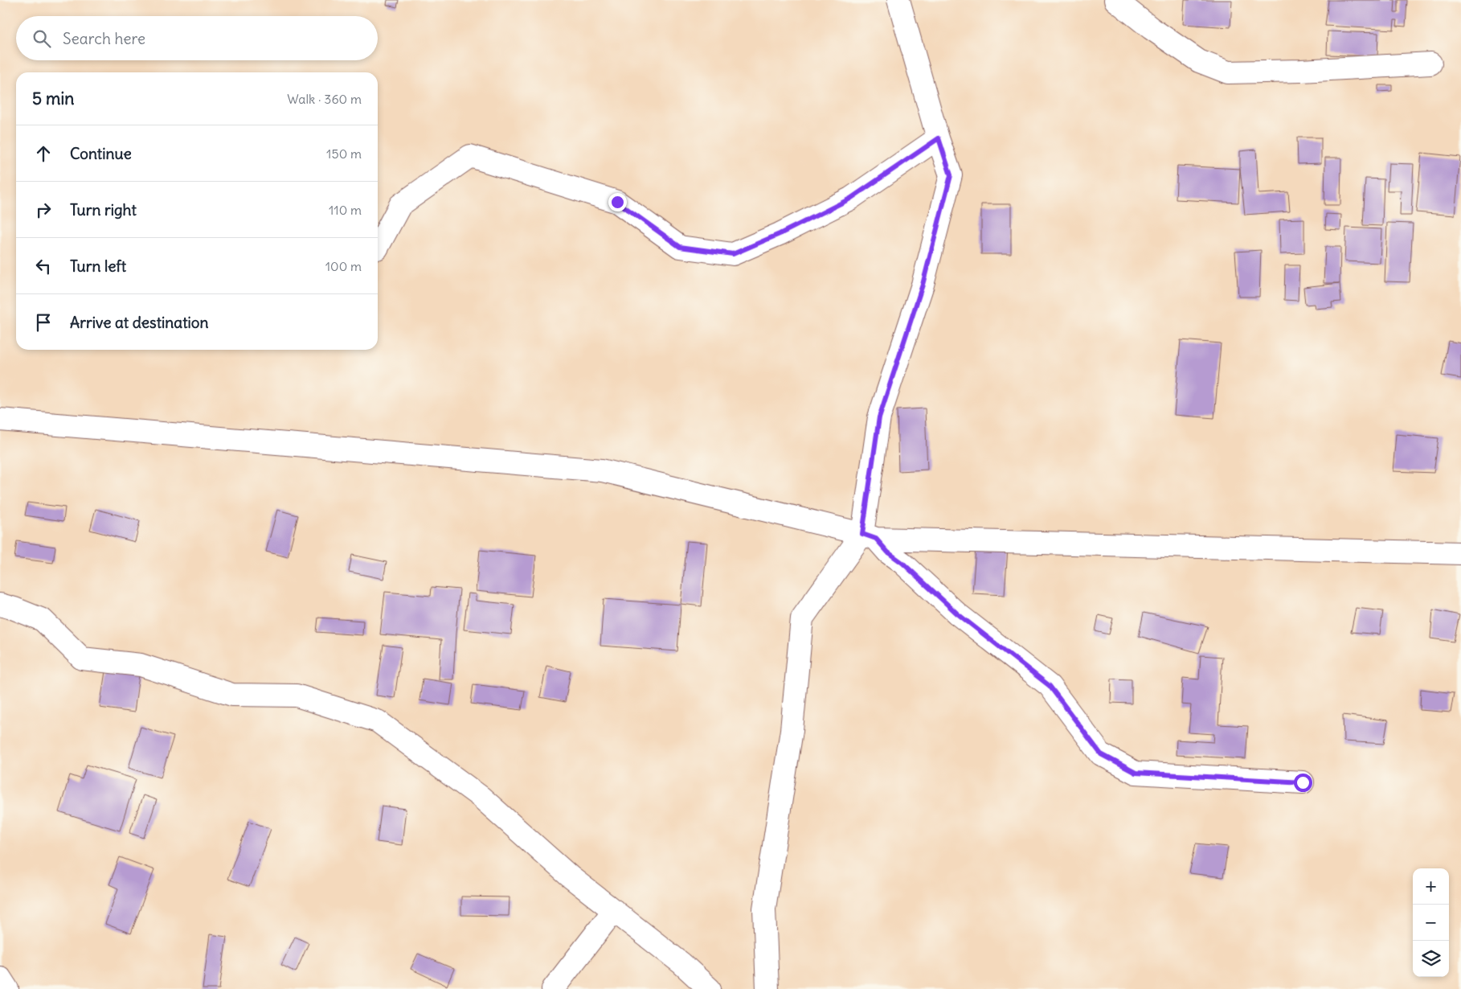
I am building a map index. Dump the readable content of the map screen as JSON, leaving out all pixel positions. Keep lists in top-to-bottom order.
{
  "page": {
    "search": "Search here",
    "heading": ["5 min", "Walk · 360 m"],
    "list": [
      ["Continue", "150 m"],
      ["Turn right", "110 m"],
      ["Turn left", "100 m"],
      "Arrive at destination"
    ],
    "map_buttons": ["+", "−"]
  }
}
